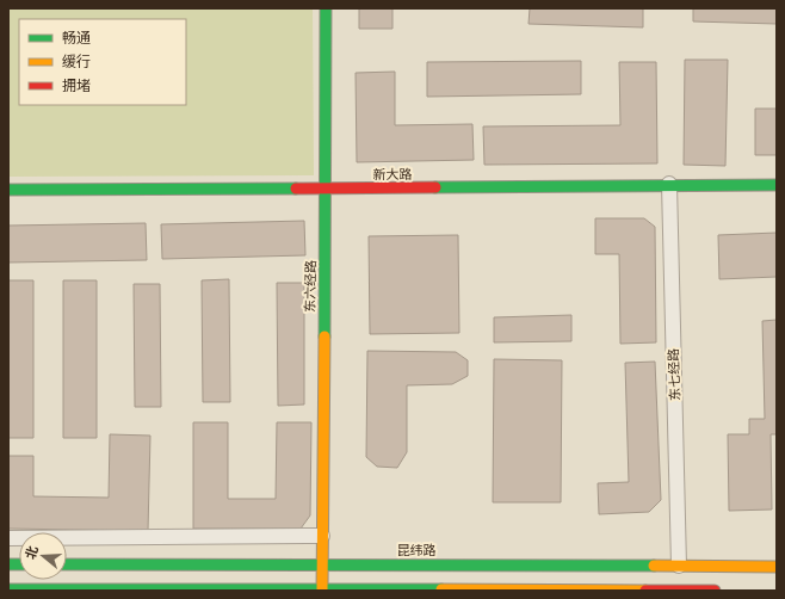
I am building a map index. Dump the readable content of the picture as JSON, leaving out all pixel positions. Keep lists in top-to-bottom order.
{
  "streets": {
    "main road": ["新大路", "东六经路", "昆纬路"],
    "street": ["东七经路"]
  },
  "crossings": [
    ["新大路", "东六经路"],
    ["新大路", "东七经路"],
    ["东六经路", "昆纬路"],
    ["东七经路", "昆纬路"]
  ],
  "legend": ["畅通", "缓行", "拥堵"],
  "north": "left"
}
